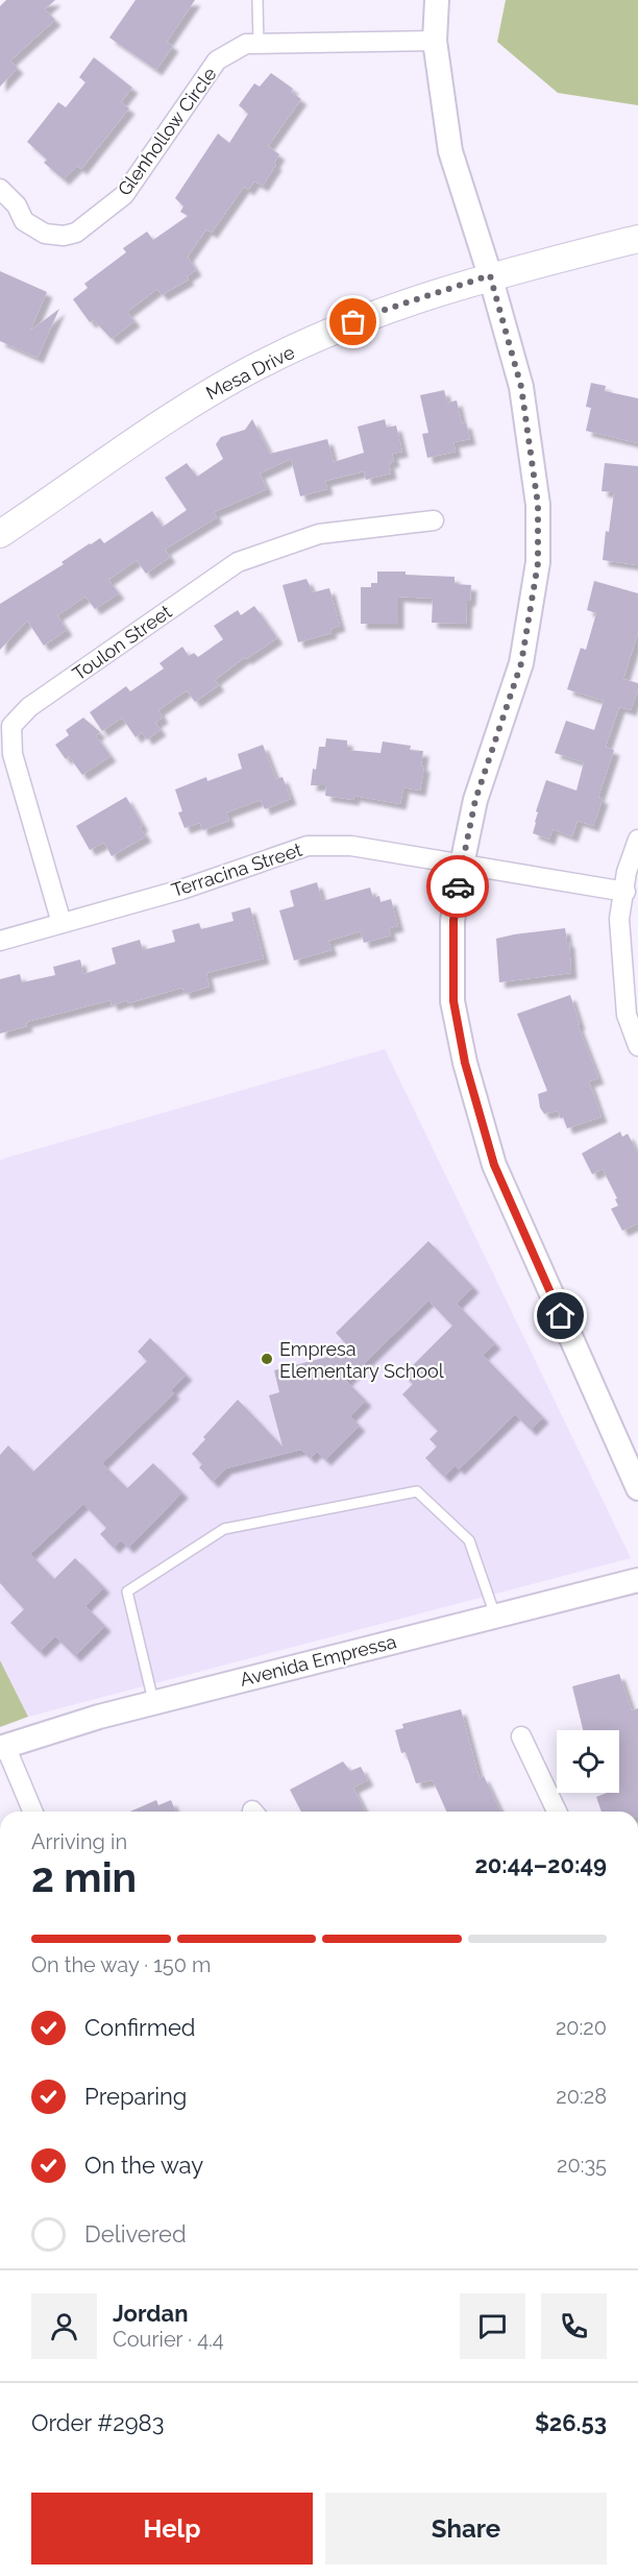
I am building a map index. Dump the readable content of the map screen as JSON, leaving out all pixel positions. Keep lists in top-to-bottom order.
{
  "streets": {
    "main road": ["Mesa Drive"],
    "street": [
      "Glenhollow Circle",
      "Toulon Street",
      "Terracina Street",
      "Avenida Empressa"
    ]
  },
  "crossings": [
    ["Toulon Street", "Terracina Street"]
  ],
  "places": ["Empresa Elementary School"],
  "page": {
    "heading": ["2 min", "Arriving in", "20:44–20:49"],
    "panel": [
      "Jordan",
      "Courier · 4.4",
      "Order #2983",
      "$26.53"
    ],
    "bar": "On the way · 150 m",
    "list": [
      ["Confirmed", "20:20"],
      ["Preparing", "20:28"],
      ["On the way", "20:35"],
      "Delivered"
    ],
    "buttons": ["Help", "Share"]
  }
}
